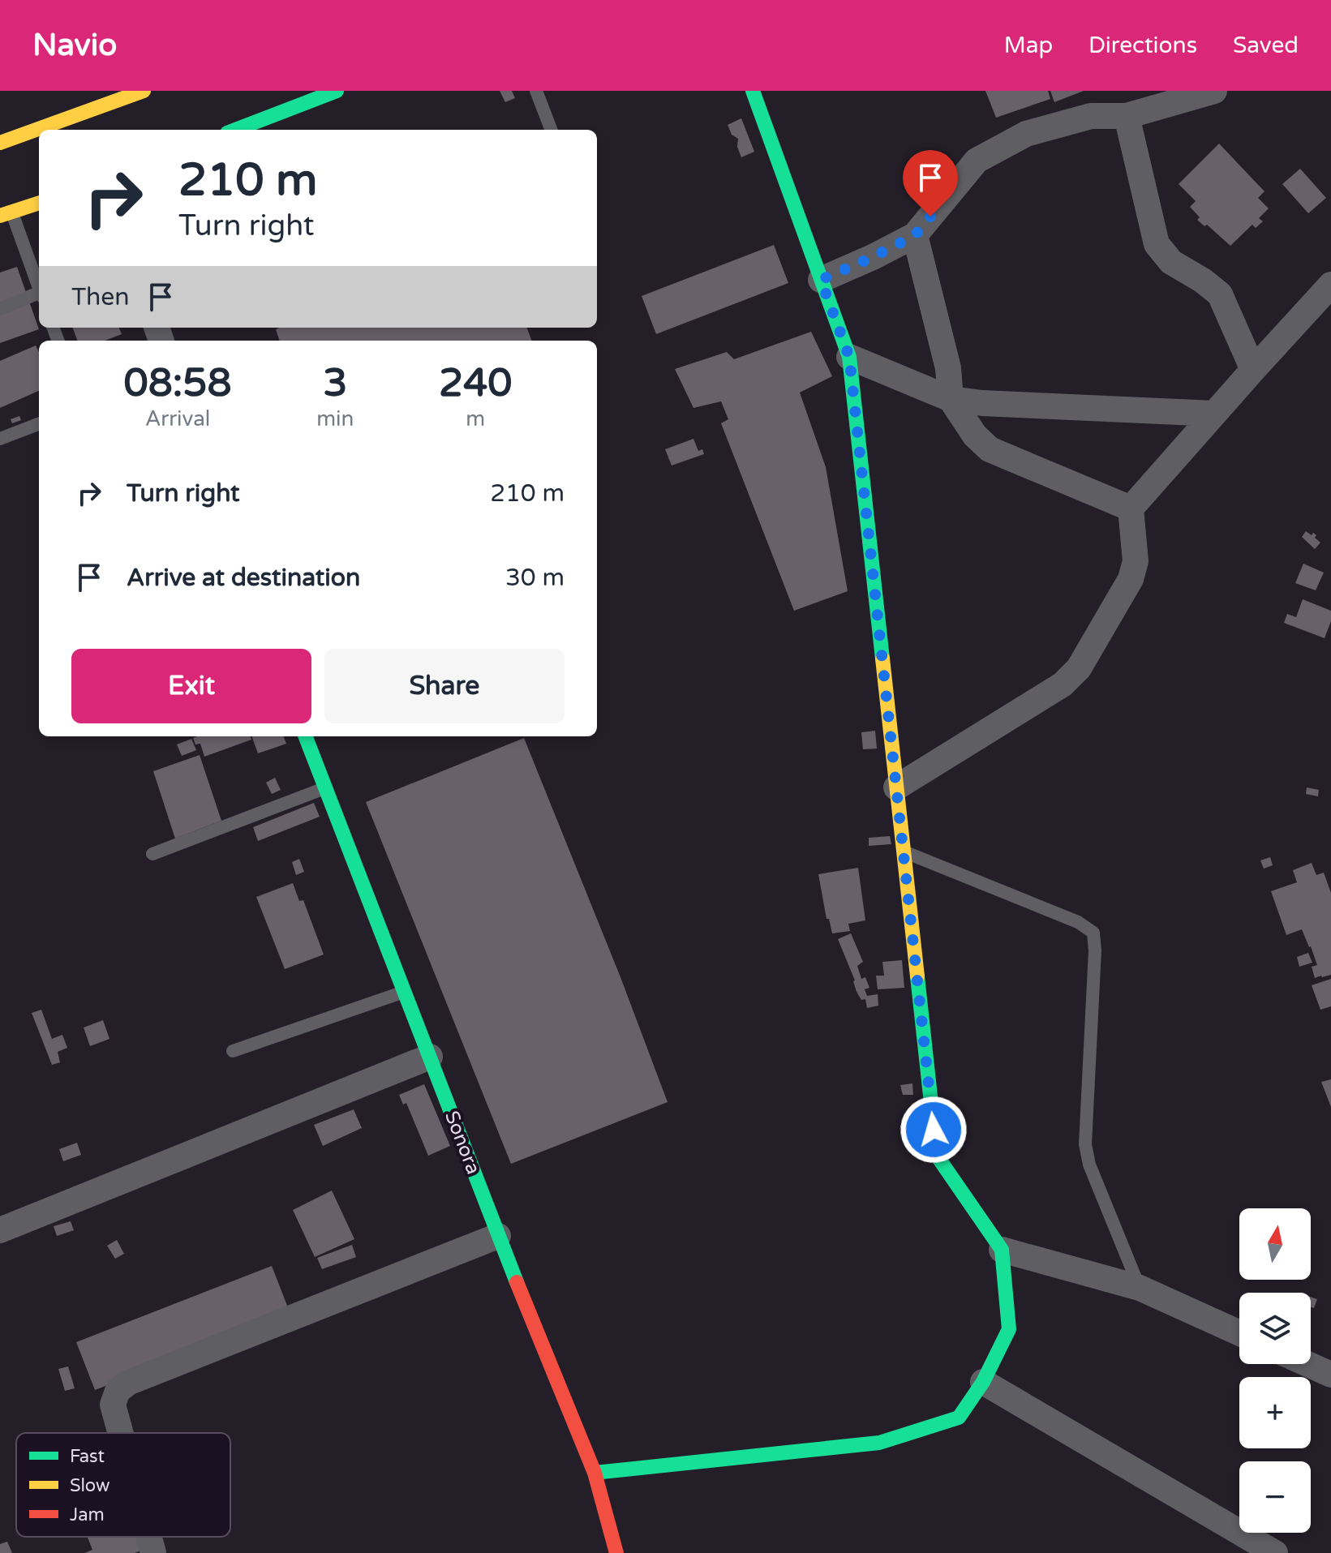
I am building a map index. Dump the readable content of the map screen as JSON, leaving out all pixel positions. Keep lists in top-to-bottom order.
{
  "streets": {
    "street": ["Sonora"]
  },
  "legend": ["Fast", "Slow", "Jam"],
  "north": "top",
  "page": {
    "header": "Navio",
    "nav": ["Map", "Directions", "Saved"],
    "turn": ["210 m", "Turn right"],
    "then": "Then",
    "eta": [
      "08:58",
      "Arrival",
      "3",
      "min",
      "240",
      "m"
    ],
    "list": [
      {
        "name": "Turn right",
        "value": "210 m"
      },
      {
        "name": "Arrive at destination",
        "value": "30 m"
      }
    ],
    "buttons": ["Exit", "Share"],
    "map_buttons": ["+", "−"]
  }
}
